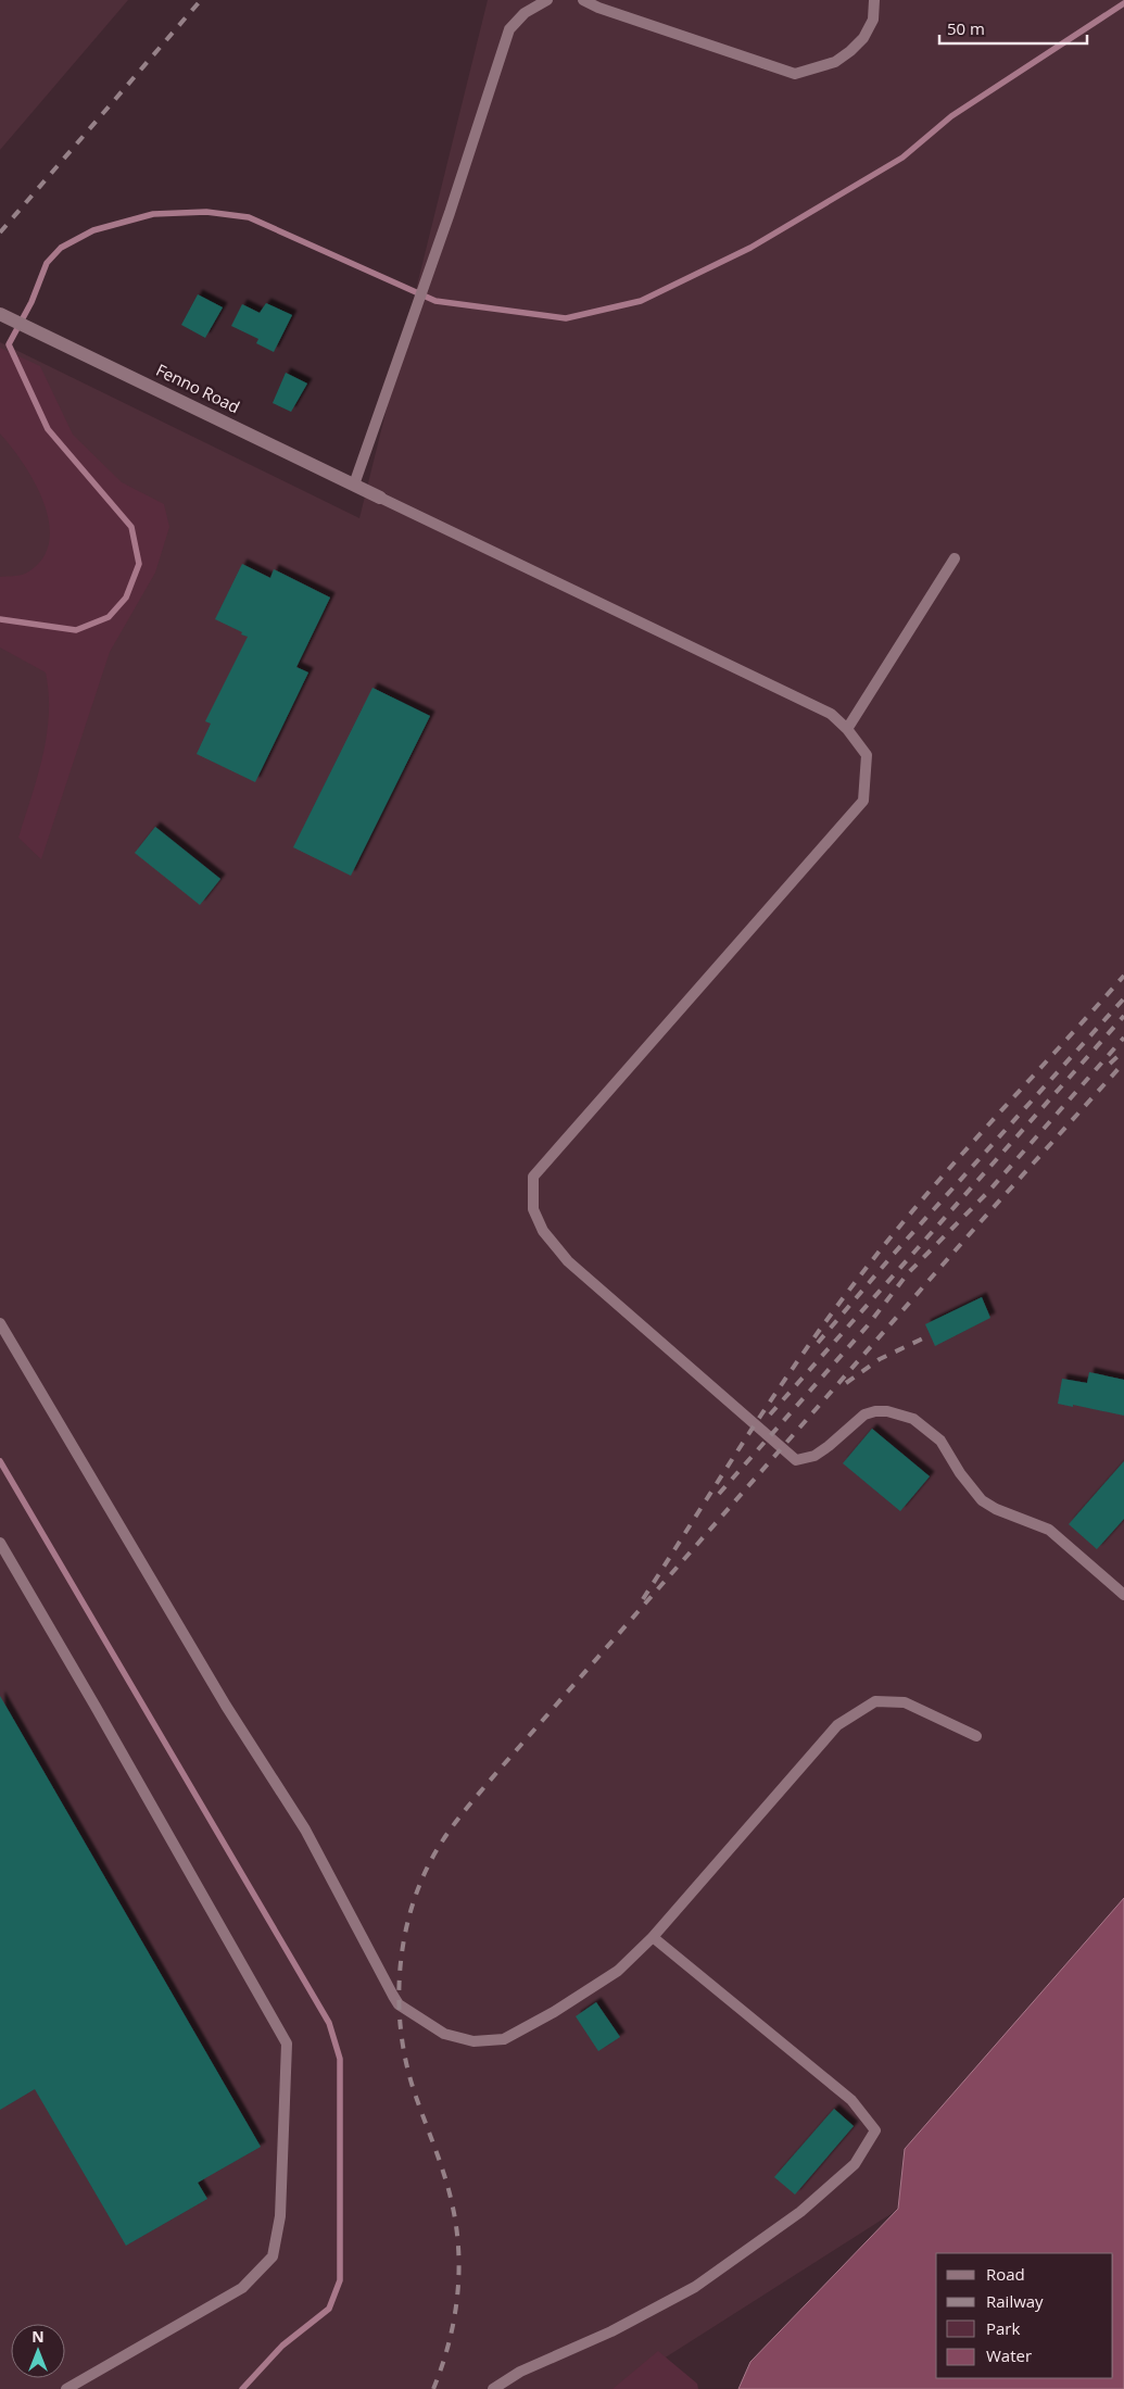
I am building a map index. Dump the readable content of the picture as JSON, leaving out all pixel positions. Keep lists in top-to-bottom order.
{
  "streets": {
    "street": ["Fenno Road"]
  },
  "legend": [
    "Road",
    "Railway",
    "Park",
    "Water"
  ],
  "scale_bar": "50 m",
  "north": "top"
}
